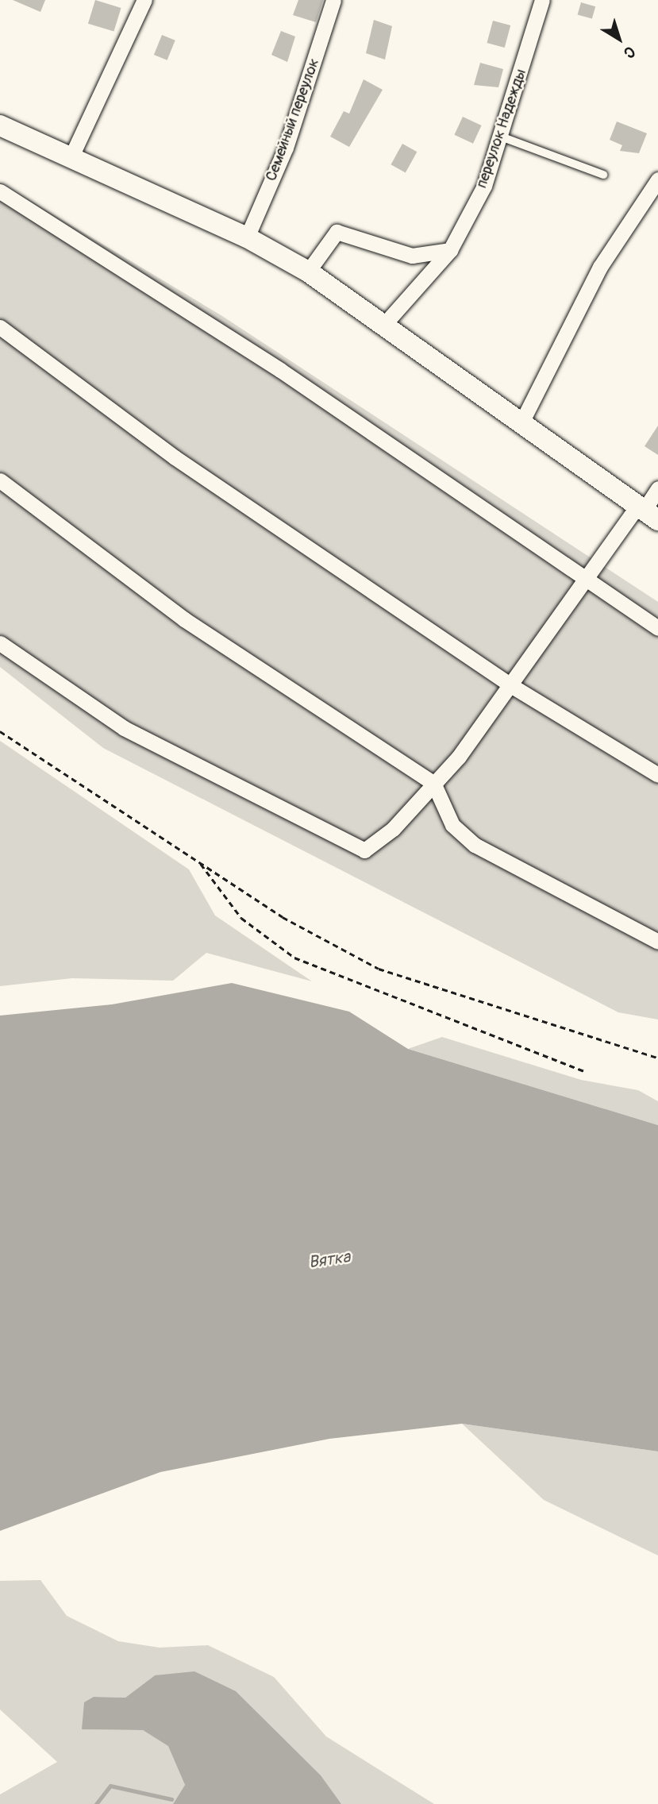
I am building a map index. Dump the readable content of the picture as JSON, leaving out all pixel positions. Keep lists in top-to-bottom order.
{
  "streets": {
    "street": ["Семейный переулок", "переулок Надежды"]
  },
  "water": ["Вятка"],
  "north": "bottom right"
}
